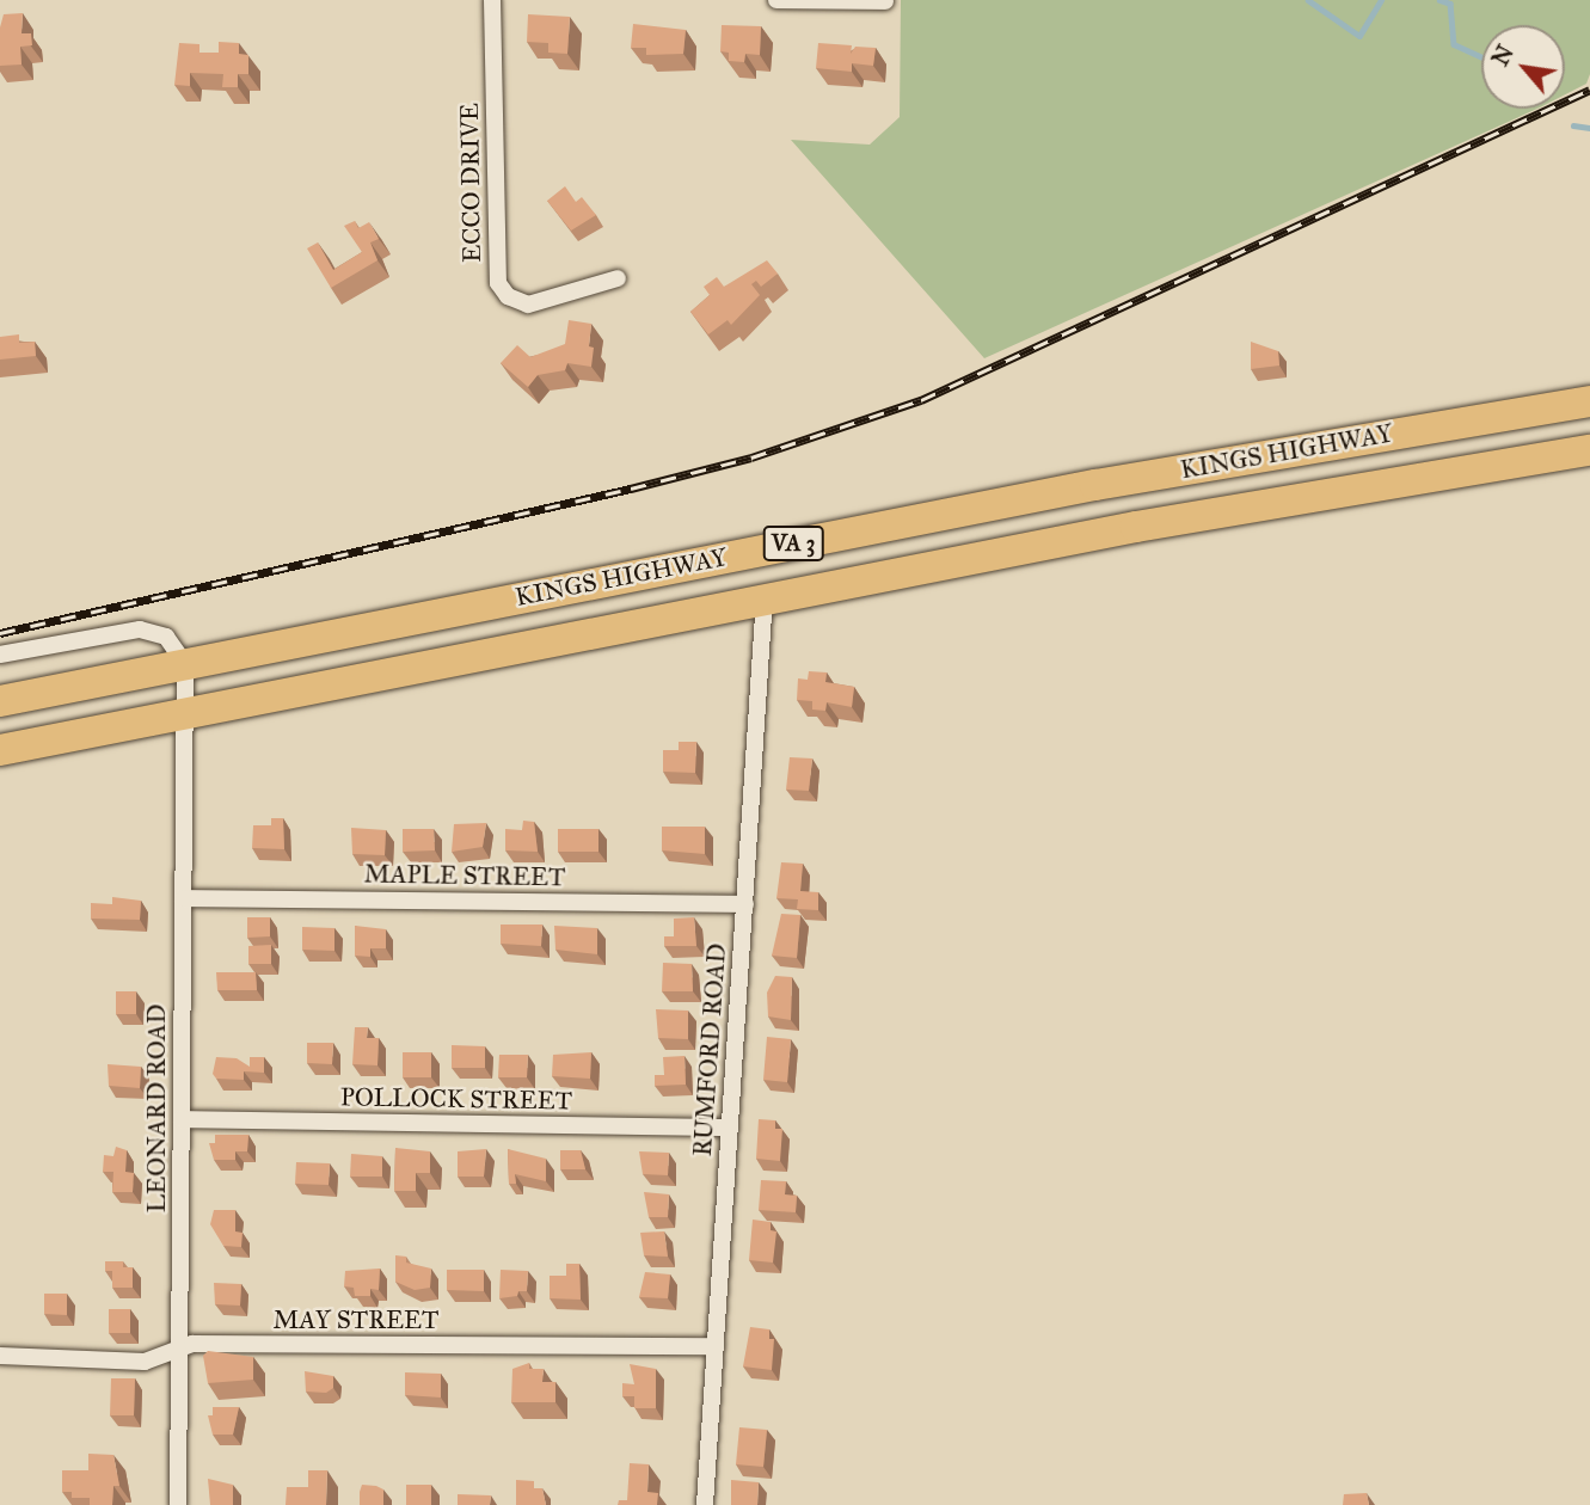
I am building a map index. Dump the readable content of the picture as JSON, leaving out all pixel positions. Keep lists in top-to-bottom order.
{
  "streets": {
    "highway": ["KINGS HIGHWAY", "VA 3"],
    "street": [
      "ECCO DRIVE",
      "MAPLE STREET",
      "RUMFORD ROAD",
      "POLLOCK STREET",
      "LEONARD ROAD",
      "MAY STREET"
    ]
  },
  "crossings": [
    ["KINGS HIGHWAY", "RUMFORD ROAD"],
    ["KINGS HIGHWAY", "LEONARD ROAD"],
    ["MAPLE STREET", "RUMFORD ROAD"],
    ["MAPLE STREET", "LEONARD ROAD"],
    ["RUMFORD ROAD", "POLLOCK STREET"],
    ["RUMFORD ROAD", "MAY STREET"],
    ["POLLOCK STREET", "LEONARD ROAD"],
    ["LEONARD ROAD", "MAY STREET"]
  ],
  "north": "top left"
}
